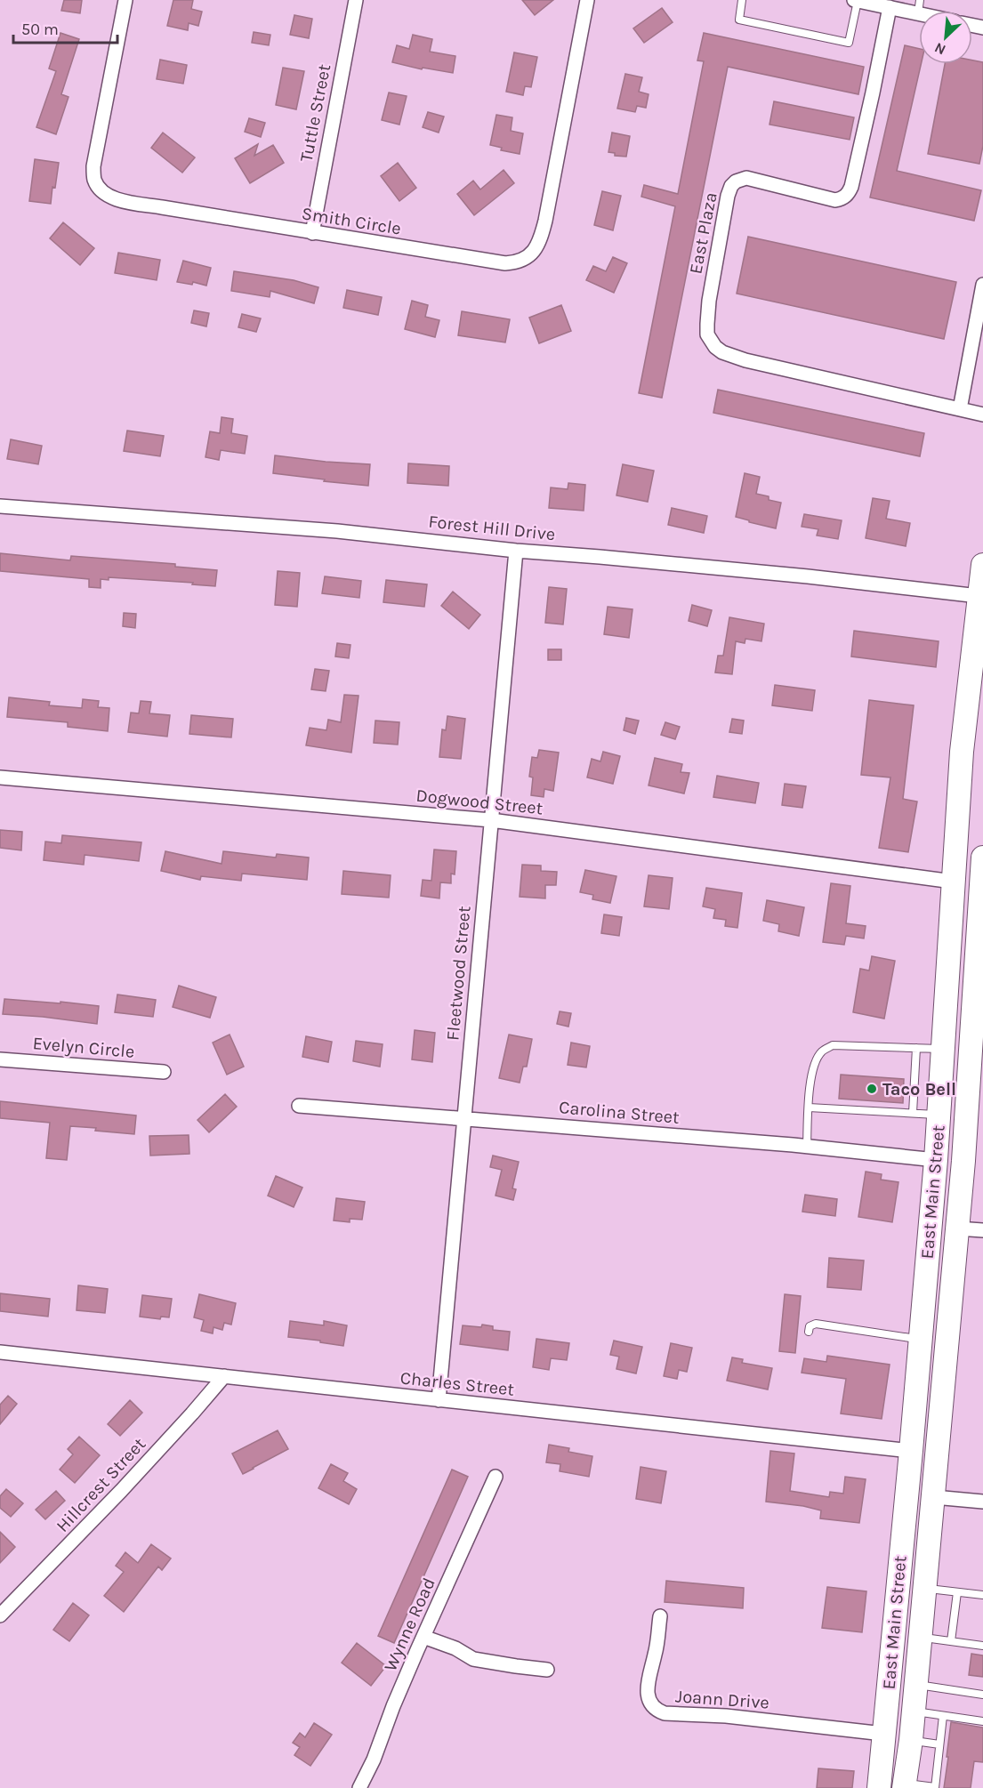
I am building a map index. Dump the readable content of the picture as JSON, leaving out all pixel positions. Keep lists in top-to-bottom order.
{
  "streets": {
    "main road": ["East Main Street"],
    "street": [
      "Tuttle Street",
      "Smith Circle",
      "East Plaza",
      "Forest Hill Drive",
      "Dogwood Street",
      "Fleetwood Street",
      "Evelyn Circle",
      "Carolina Street",
      "Charles Street",
      "Hillcrest Street",
      "Wynne Road",
      "Joann Drive"
    ]
  },
  "crossings": [
    ["Tuttle Street", "Smith Circle"],
    ["Forest Hill Drive", "Fleetwood Street"],
    ["Forest Hill Drive", "East Main Street"],
    ["Dogwood Street", "Fleetwood Street"],
    ["Dogwood Street", "East Main Street"],
    ["Fleetwood Street", "Carolina Street"],
    ["Fleetwood Street", "Charles Street"],
    ["Carolina Street", "East Main Street"],
    ["East Main Street", "Charles Street"],
    ["East Main Street", "Joann Drive"],
    ["Charles Street", "Hillcrest Street"]
  ],
  "places": ["Taco Bell"],
  "scale_bar": "50 m",
  "north": "bottom left"
}
